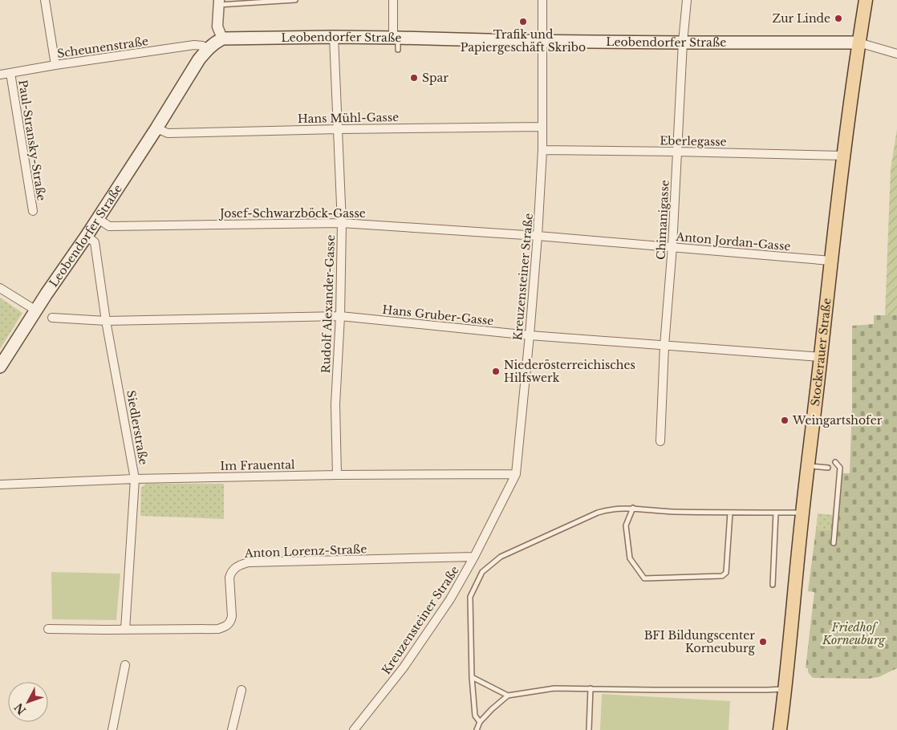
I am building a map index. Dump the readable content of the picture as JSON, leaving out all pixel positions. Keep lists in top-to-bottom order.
{
  "streets": {
    "main road": ["Leobendorfer Straße", "Stockerauer Straße"],
    "street": [
      "Scheunenstraße",
      "Hans Mühl-Gasse",
      "Paul-Stransky-Straße",
      "Eberlegasse",
      "Josef-Schwarzböck-Gasse",
      "Chimanigasse",
      "Anton Jordan-Gasse",
      "Kreuzensteiner Straße",
      "Rudolf Alexander-Gasse",
      "Hans Gruber-Gasse",
      "Siedlerstraße",
      "Im Frauental",
      "Anton Lorenz-Straße"
    ]
  },
  "crossings": [
    ["Leobendorfer Straße", "Scheunenstraße"],
    ["Leobendorfer Straße", "Hans Mühl-Gasse"],
    ["Leobendorfer Straße", "Josef-Schwarzböck-Gasse"],
    ["Leobendorfer Straße", "Chimanigasse"],
    ["Leobendorfer Straße", "Kreuzensteiner Straße"],
    ["Leobendorfer Straße", "Rudolf Alexander-Gasse"],
    ["Leobendorfer Straße", "Stockerauer Straße"],
    ["Leobendorfer Straße", "Siedlerstraße"],
    ["Scheunenstraße", "Paul-Stransky-Straße"],
    ["Hans Mühl-Gasse", "Kreuzensteiner Straße"],
    ["Hans Mühl-Gasse", "Rudolf Alexander-Gasse"],
    ["Eberlegasse", "Chimanigasse"],
    ["Eberlegasse", "Kreuzensteiner Straße"],
    ["Eberlegasse", "Stockerauer Straße"],
    ["Josef-Schwarzböck-Gasse", "Anton Jordan-Gasse"],
    ["Josef-Schwarzböck-Gasse", "Kreuzensteiner Straße"],
    ["Josef-Schwarzböck-Gasse", "Rudolf Alexander-Gasse"],
    ["Chimanigasse", "Anton Jordan-Gasse"],
    ["Chimanigasse", "Hans Gruber-Gasse"],
    ["Anton Jordan-Gasse", "Kreuzensteiner Straße"],
    ["Anton Jordan-Gasse", "Stockerauer Straße"],
    ["Kreuzensteiner Straße", "Hans Gruber-Gasse"],
    ["Kreuzensteiner Straße", "Im Frauental"],
    ["Kreuzensteiner Straße", "Anton Lorenz-Straße"],
    ["Rudolf Alexander-Gasse", "Hans Gruber-Gasse"],
    ["Rudolf Alexander-Gasse", "Im Frauental"],
    ["Hans Gruber-Gasse", "Stockerauer Straße"],
    ["Hans Gruber-Gasse", "Siedlerstraße"],
    ["Siedlerstraße", "Im Frauental"],
    ["Siedlerstraße", "Anton Lorenz-Straße"]
  ],
  "parks": ["Friedhof Korneuburg"],
  "places": [
    "Zur Linde",
    "Trafik und Papiergeschäft Skribo",
    "Spar",
    "Niederösterreichisches Hilfswerk",
    "Weingartshofer",
    "BFI Bildungscenter Korneuburg"
  ],
  "north": "bottom left"
}
